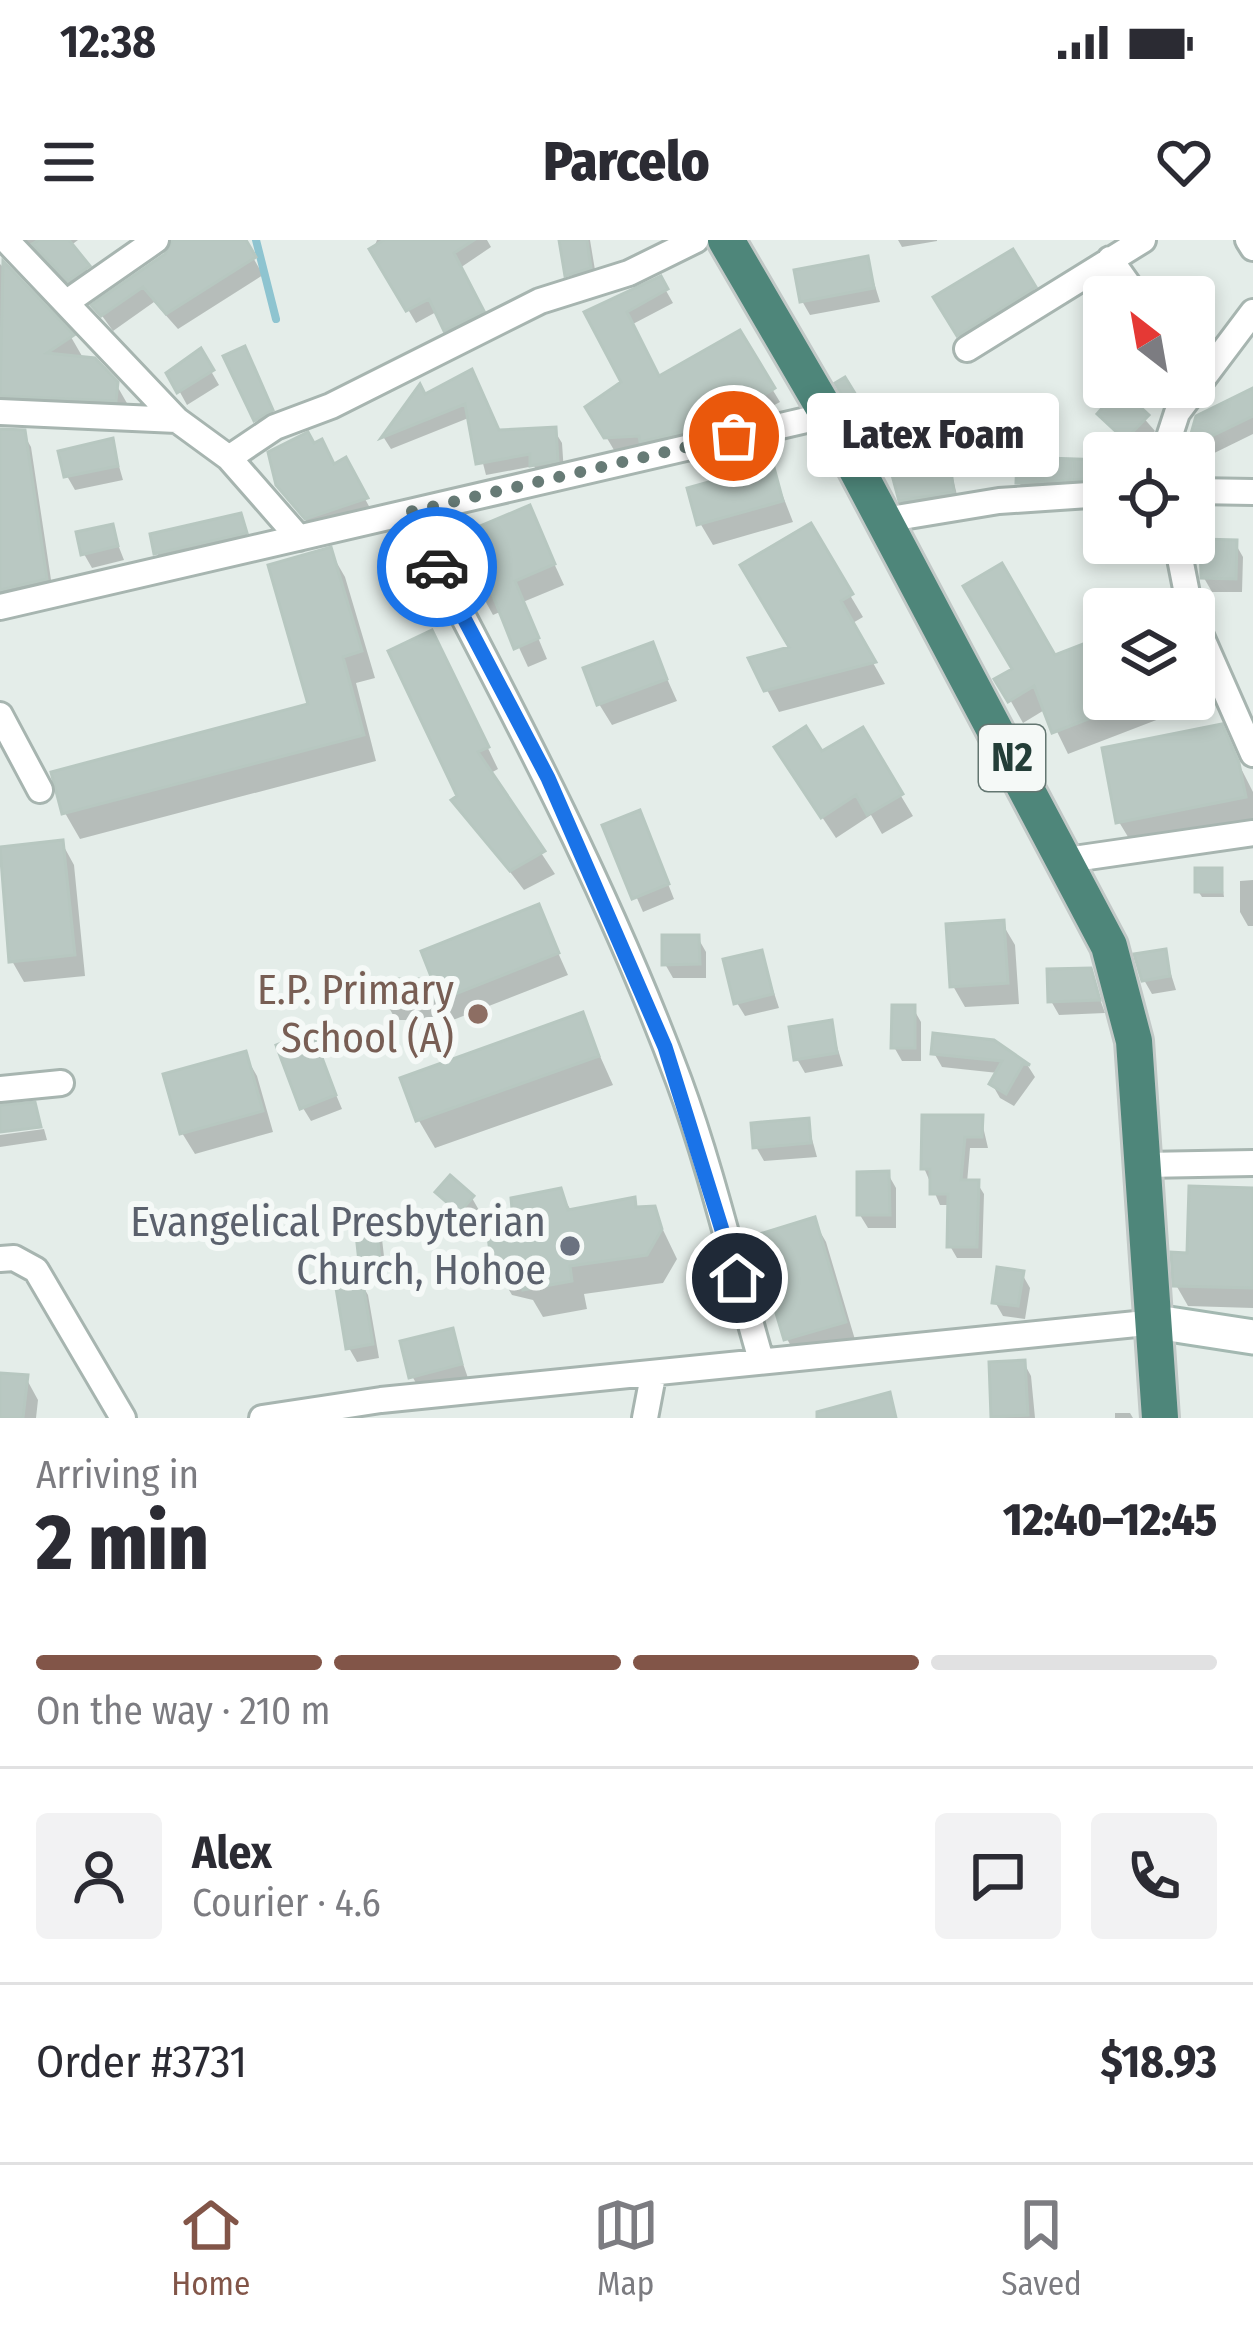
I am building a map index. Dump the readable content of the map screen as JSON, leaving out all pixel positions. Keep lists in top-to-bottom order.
{
  "streets": {
    "highway": ["N2"]
  },
  "places": ["Latex Foam", "E.P. Primary School (A)", "Evangelical Presbyterian Church, Hohoe"],
  "north": "top left",
  "page": {
    "status": "12:38",
    "header": "Parcelo",
    "bubble": "Latex Foam",
    "heading": ["2 min", "Arriving in", "12:40–12:45"],
    "panel": [
      "Alex",
      "Courier · 4.6",
      "Order #3731",
      "$18.93"
    ],
    "bar": "On the way · 210 m",
    "tabs": ["Home", "Map", "Saved"]
  }
}
